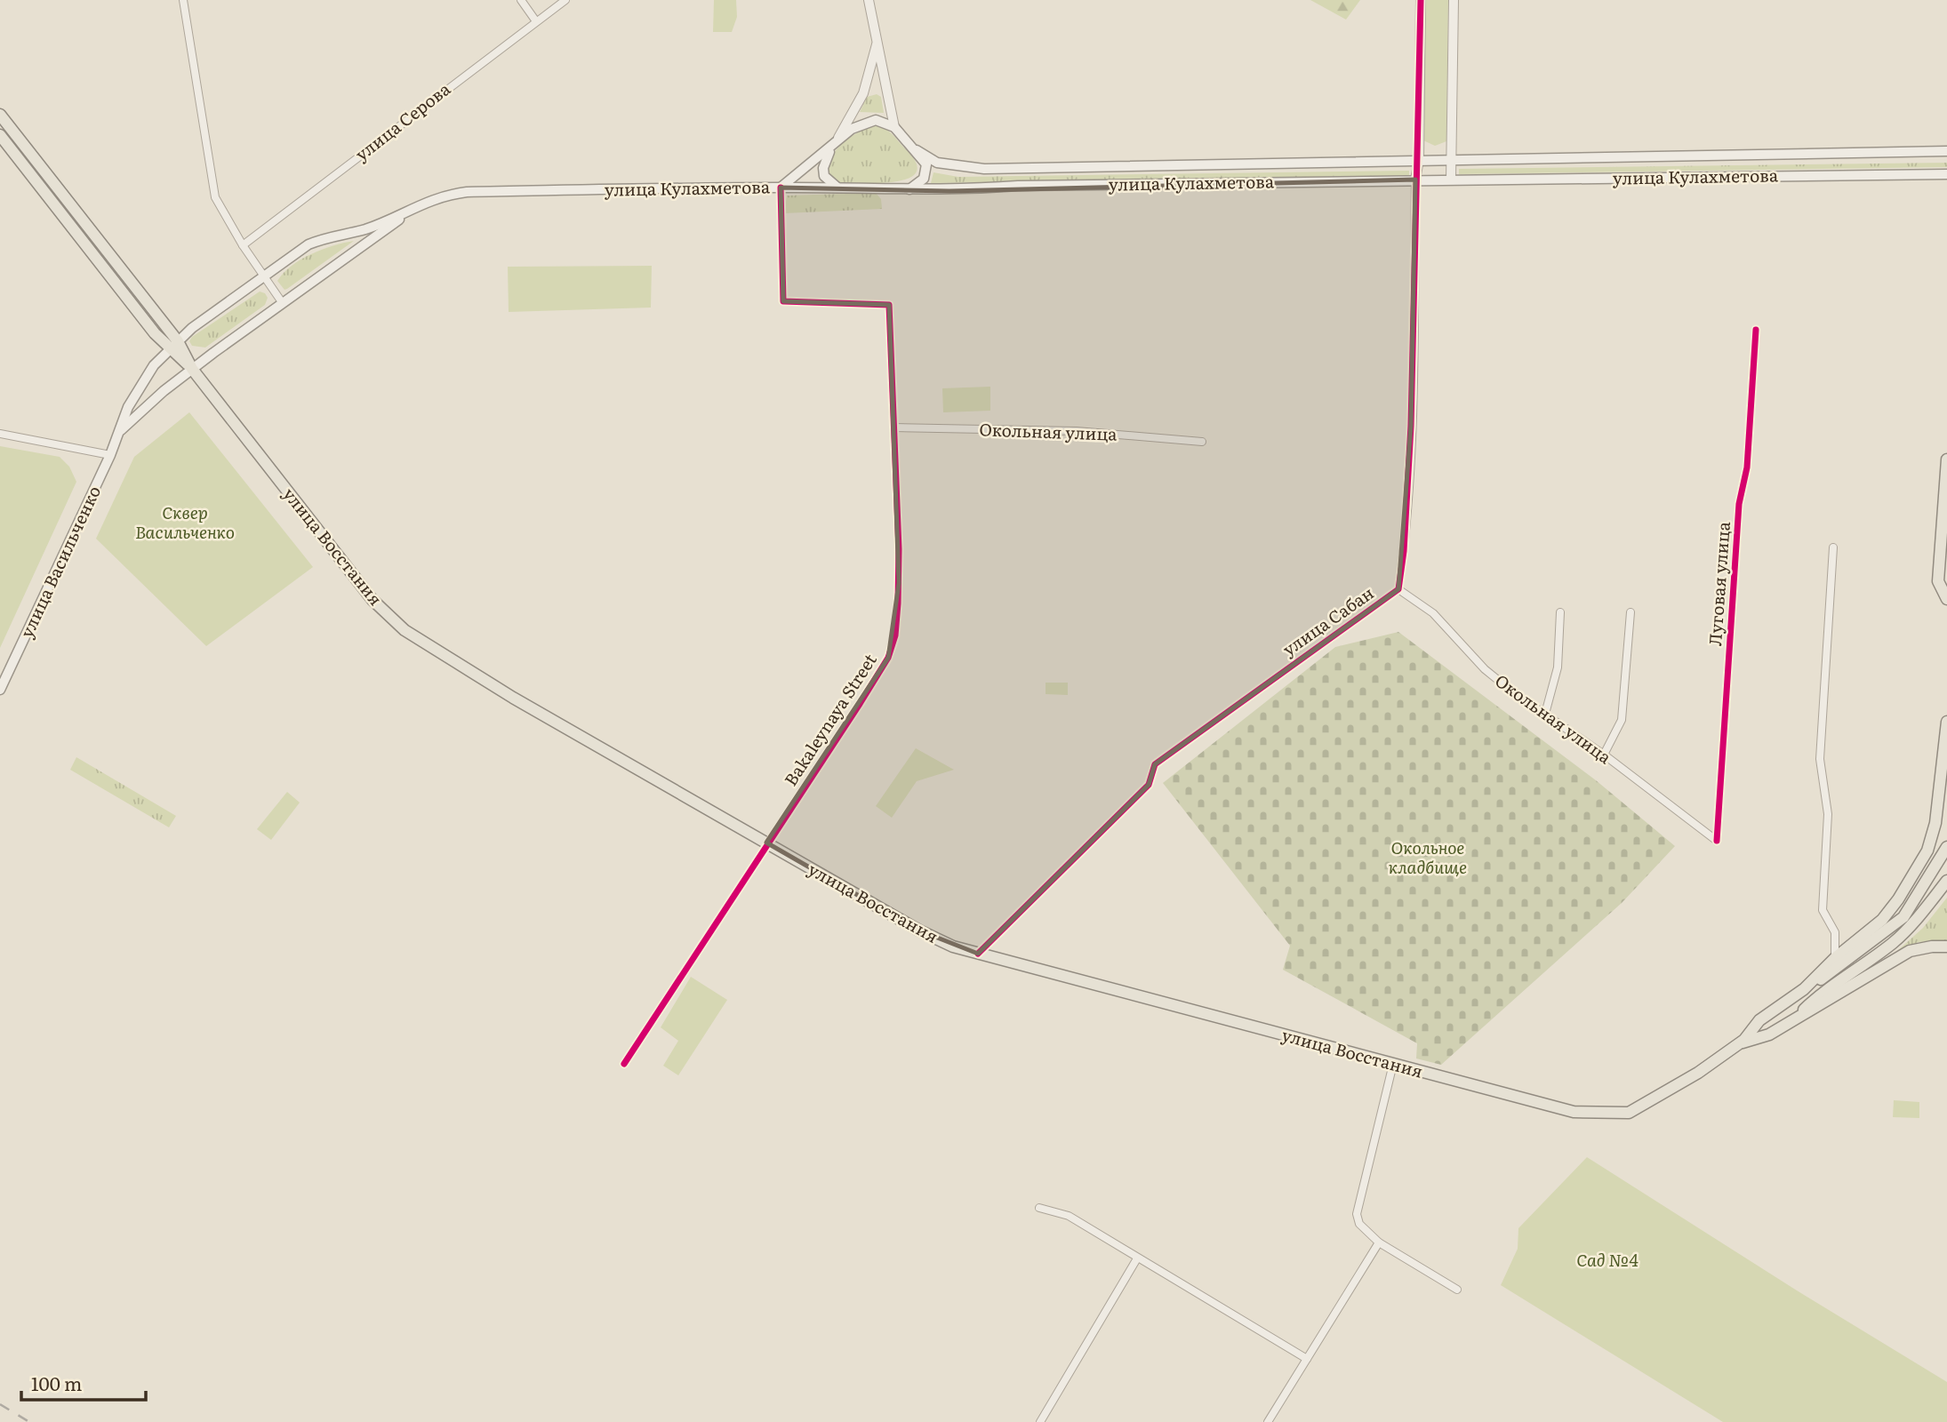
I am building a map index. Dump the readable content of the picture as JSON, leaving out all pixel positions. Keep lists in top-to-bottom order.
{
  "streets": {
    "main road": ["улица Кулахметова", "улица Восстания", "улица Васильченко"],
    "street": [
      "улица Серова",
      "Окольная улица",
      "Луговая улица",
      "улица Сабан",
      "Bakaleynaya Street"
    ]
  },
  "crossings": [
    ["улица Кулахметова", "улица Восстания"],
    ["улица Кулахметова", "улица Сабан"],
    ["улица Кулахметова", "Bakaleynaya Street"],
    ["Окольная улица", "Луговая улица"],
    ["Окольная улица", "улица Сабан"],
    ["Окольная улица", "Bakaleynaya Street"],
    ["улица Восстания", "улица Васильченко"],
    ["улица Восстания", "улица Сабан"],
    ["улица Восстания", "Bakaleynaya Street"]
  ],
  "parks": ["Сквер Васильченко", "Окольное кладбище", "Сад №4"],
  "scale_bar": "100 m"
}
